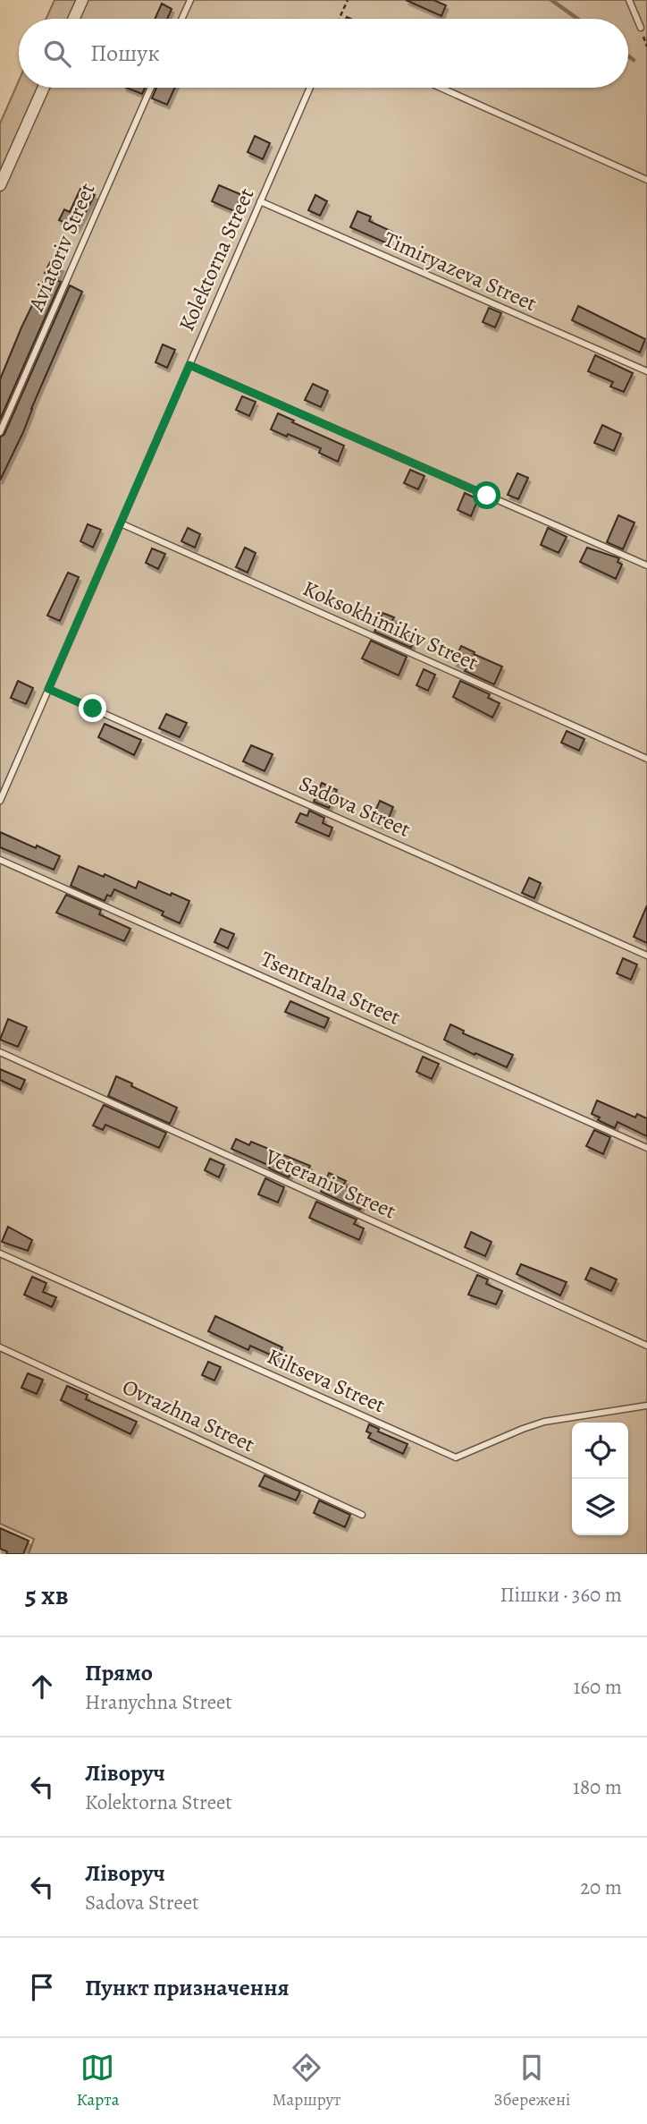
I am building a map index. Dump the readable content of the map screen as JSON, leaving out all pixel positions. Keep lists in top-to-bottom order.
{
  "streets": {
    "lane": [
      "Aviatoriv Street",
      "Kolektorna Street",
      "Timiryazeva Street",
      "Koksokhimikiv Street",
      "Sadova Street",
      "Tsentralna Street",
      "Veteraniv Street",
      "Kiltseva Street",
      "Ovrazhna Street"
    ]
  },
  "crossings": [
    ["Kolektorna Street", "Timiryazeva Street"],
    ["Kolektorna Street", "Koksokhimikiv Street"],
    ["Kolektorna Street", "Sadova Street"]
  ],
  "page": {
    "search": "Пошук",
    "heading": ["5 хв", "Пішки · 360 m"],
    "list": [
      ["Прямо", "Hranychna Street", "160 m"],
      ["Ліворуч", "Kolektorna Street", "180 m"],
      ["Ліворуч", "Sadova Street", "20 m"],
      "Пункт призначення"
    ],
    "nav": ["Карта", "Маршрут", "Збережені"]
  }
}
